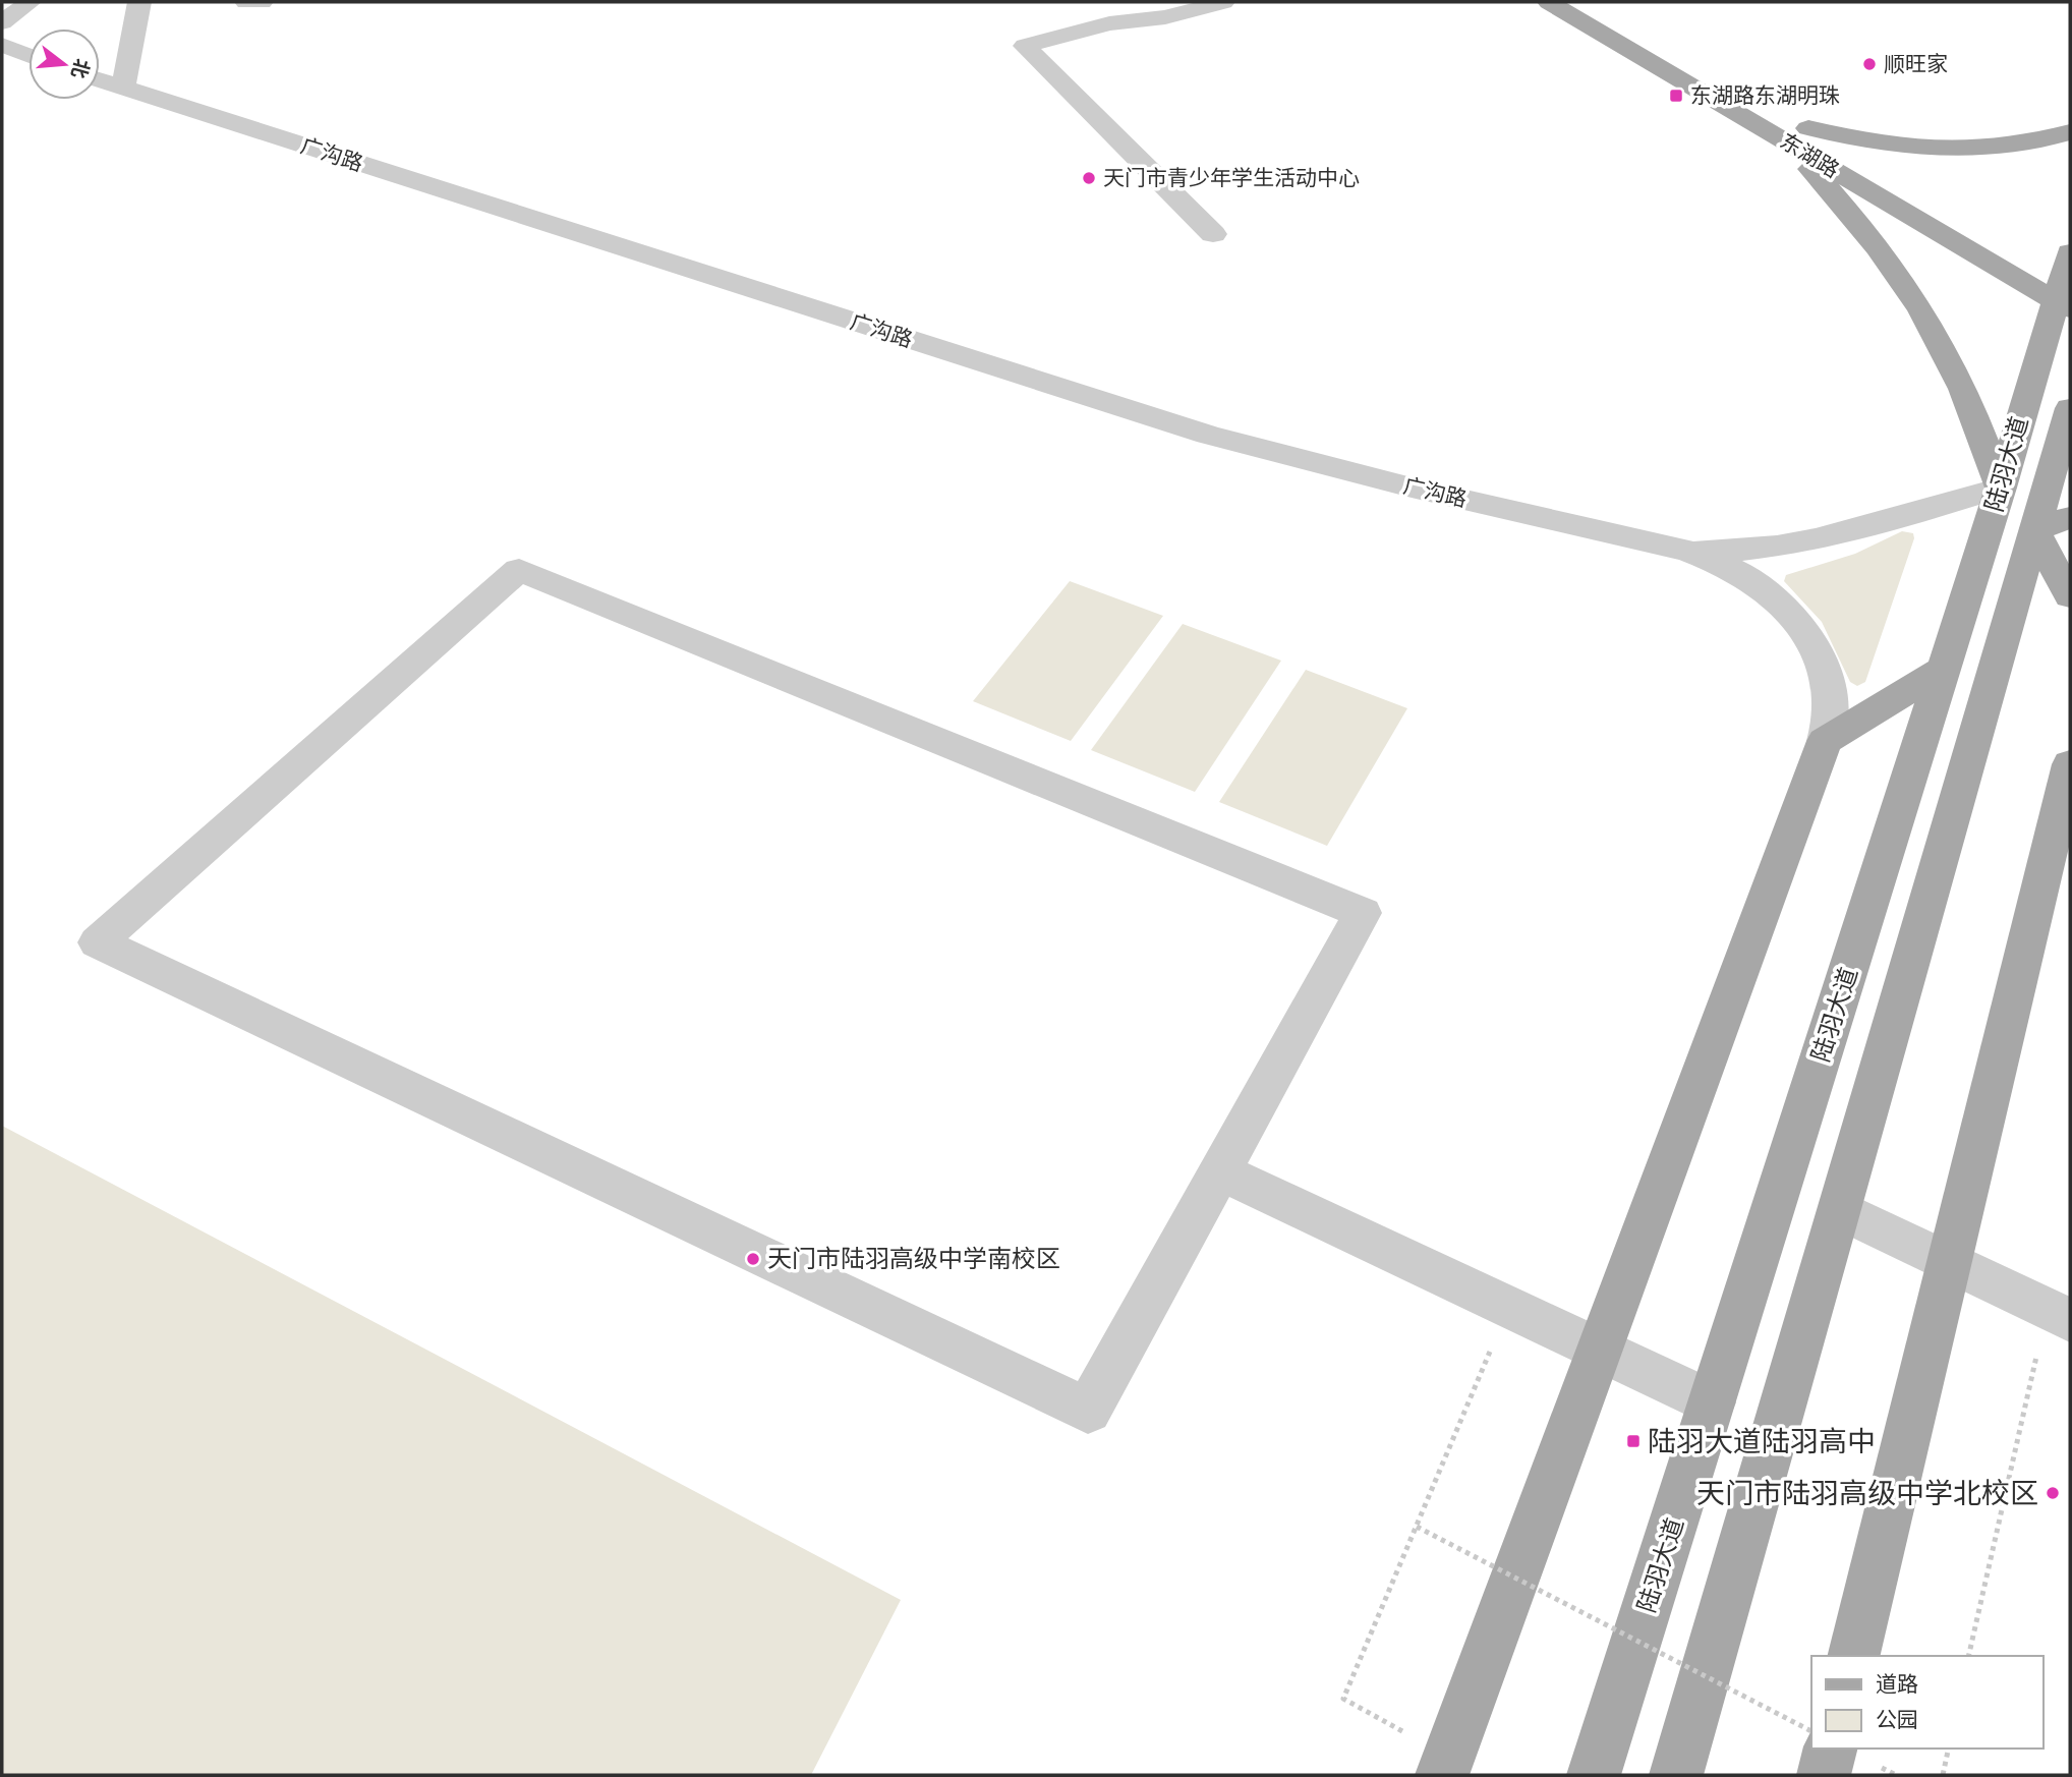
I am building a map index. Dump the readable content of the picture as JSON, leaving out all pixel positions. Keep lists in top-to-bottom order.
{
  "streets": {
    "main road": ["东湖路", "陆羽大道"],
    "street": ["广沟路"]
  },
  "crossings": [
    ["东湖路", "陆羽大道"]
  ],
  "places": {
    "other": [
      "顺旺家",
      "天门市青少年学生活动中心",
      "天门市陆羽高级中学南校区",
      "天门市陆羽高级中学北校区"
    ],
    "transit": ["东湖路东湖明珠", "陆羽大道陆羽高中"]
  },
  "legend": ["道路", "公园"],
  "north": "right"
}
